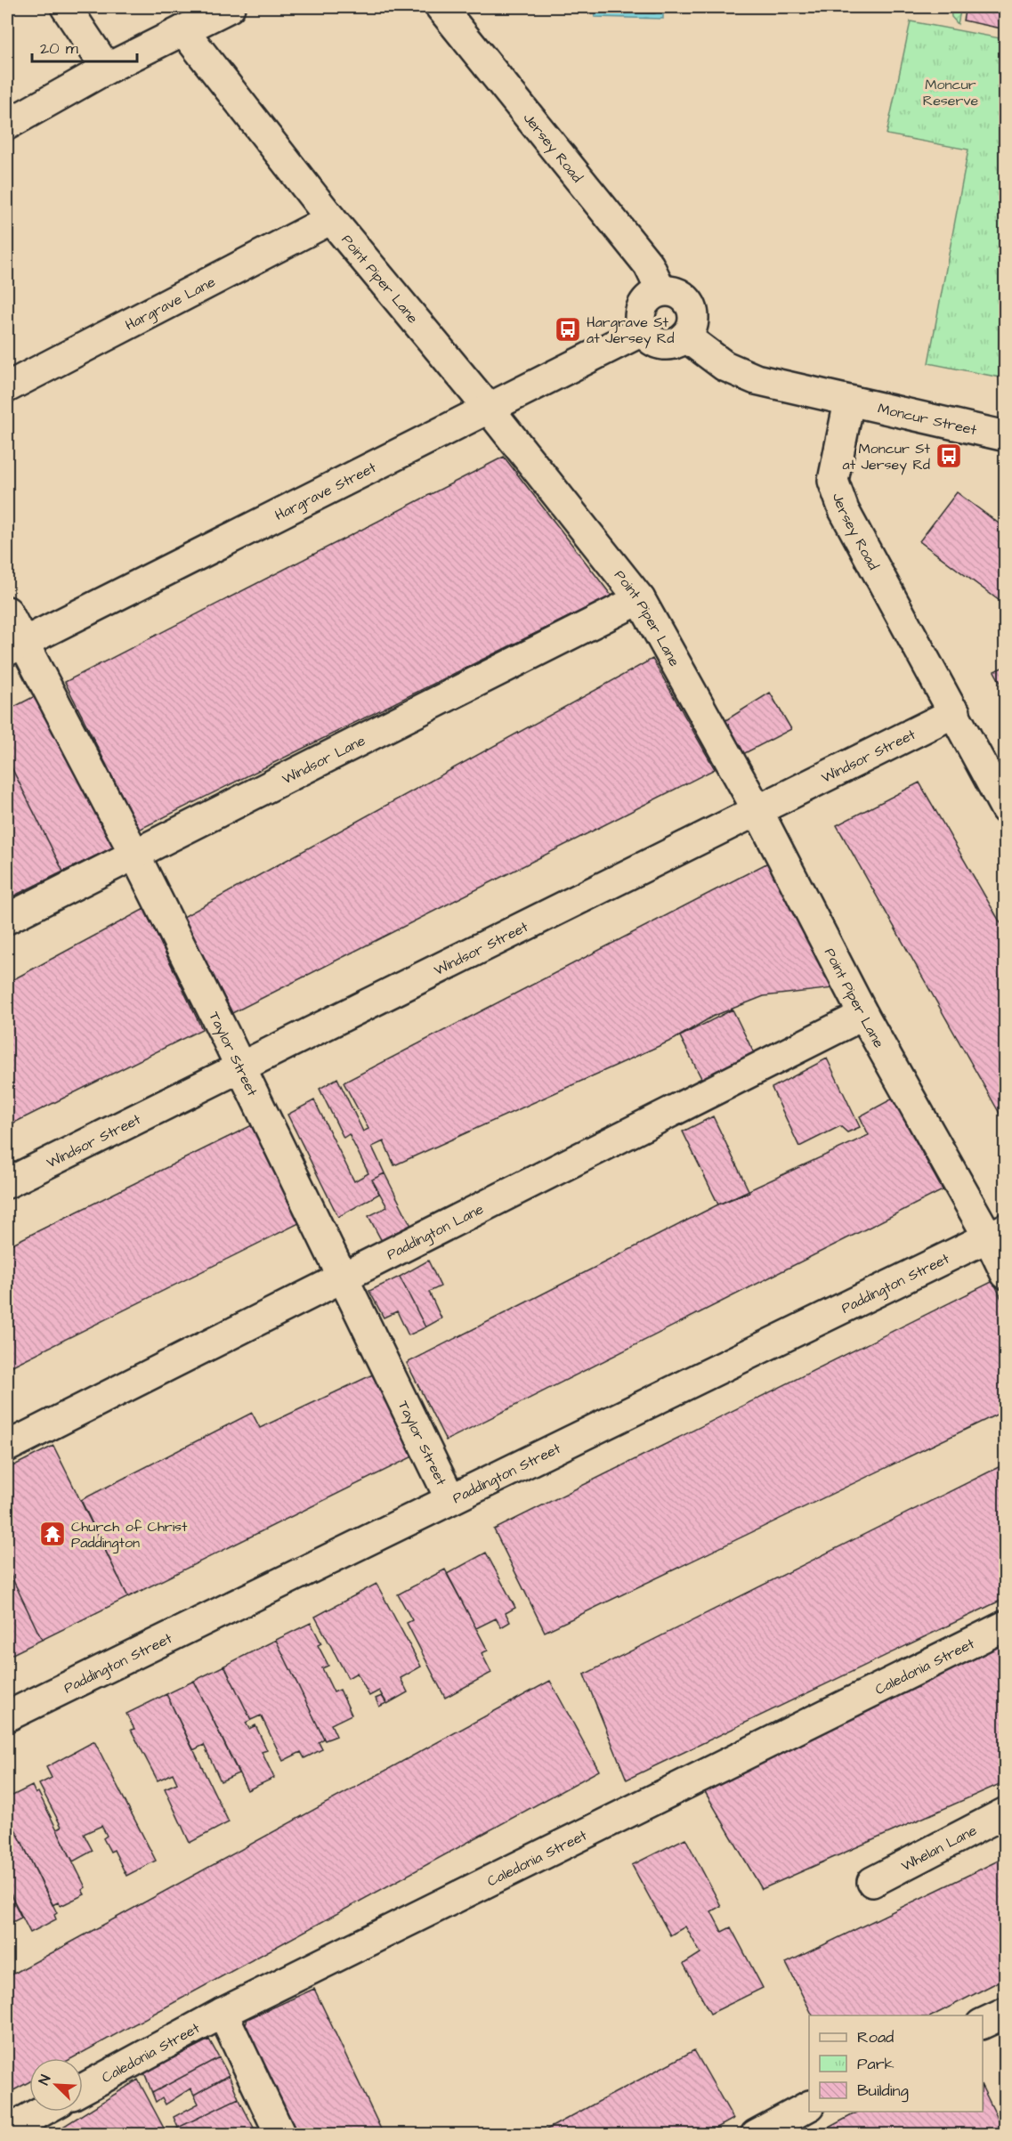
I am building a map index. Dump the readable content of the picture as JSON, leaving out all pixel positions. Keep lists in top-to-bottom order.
{
  "streets": {
    "street": [
      "Jersey Road",
      "Point Piper Lane",
      "Hargrave Lane",
      "Moncur Street",
      "Hargrave Street",
      "Windsor Street",
      "Windsor Lane",
      "Taylor Street",
      "Paddington Lane",
      "Paddington Street",
      "Caledonia Street",
      "Whelan Lane"
    ]
  },
  "crossings": [
    ["Jersey Road", "Moncur Street"],
    ["Jersey Road", "Hargrave Street"],
    ["Jersey Road", "Windsor Street"],
    ["Point Piper Lane", "Hargrave Lane"],
    ["Point Piper Lane", "Hargrave Street"],
    ["Point Piper Lane", "Windsor Street"],
    ["Point Piper Lane", "Windsor Lane"],
    ["Point Piper Lane", "Paddington Lane"],
    ["Point Piper Lane", "Paddington Street"],
    ["Hargrave Street", "Taylor Street"],
    ["Windsor Street", "Taylor Street"],
    ["Windsor Lane", "Taylor Street"],
    ["Taylor Street", "Paddington Lane"],
    ["Taylor Street", "Paddington Street"]
  ],
  "parks": ["Moncur Reserve"],
  "places": {
    "bus stop": ["Hargrave St at Jersey Rd", "Moncur St at Jersey Rd"],
    "temple": ["Church of Christ Paddington"]
  },
  "legend": ["Road", "Park", "Building"],
  "scale_bar": "20 m",
  "north": "top left"
}
